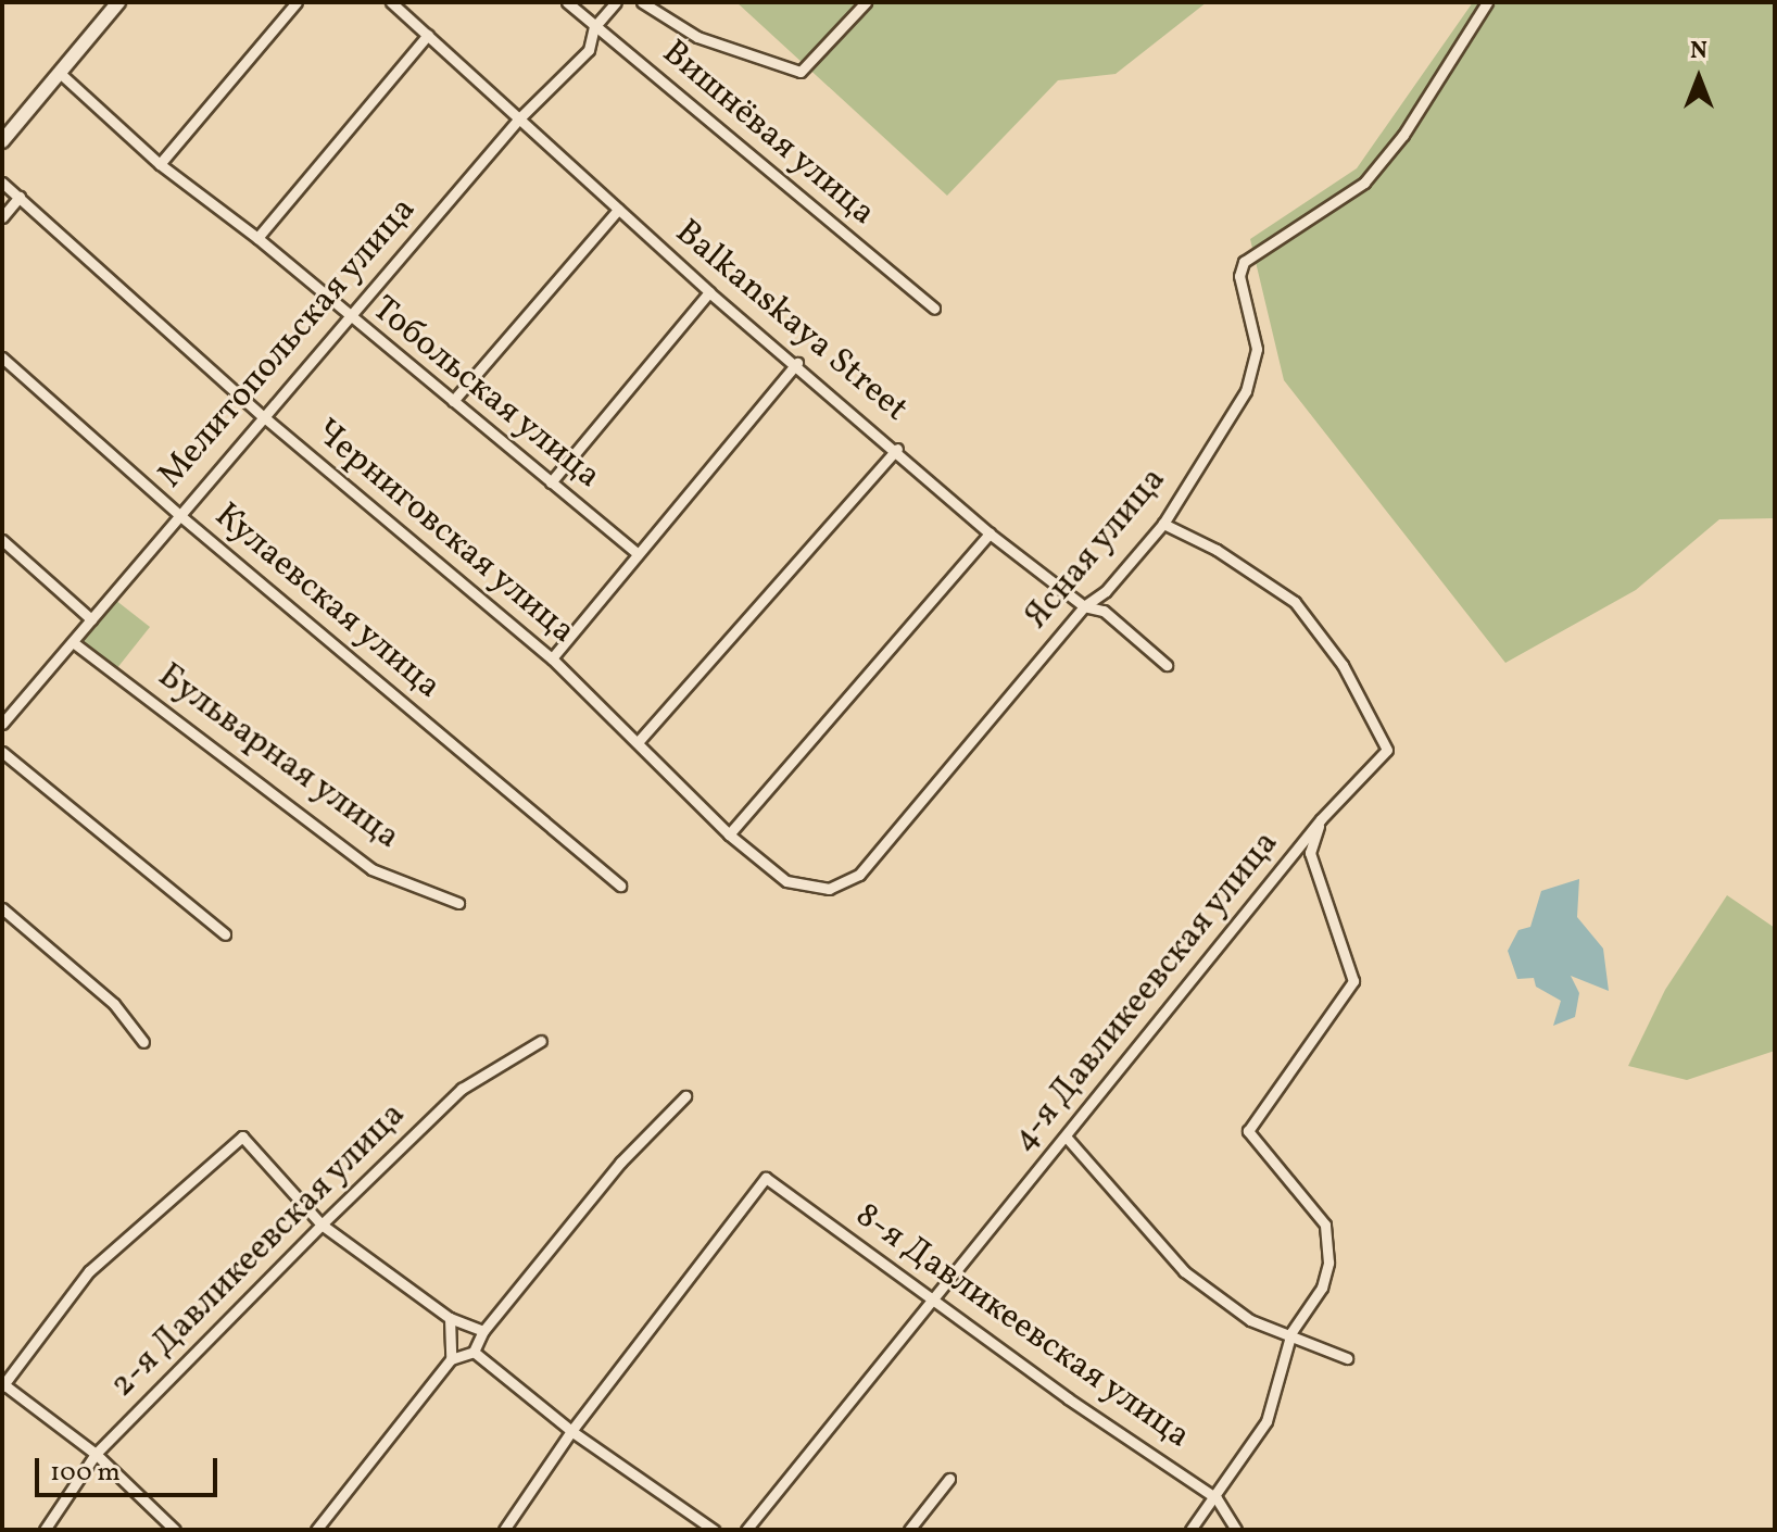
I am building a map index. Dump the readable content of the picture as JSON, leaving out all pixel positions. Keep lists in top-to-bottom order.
{
  "streets": {
    "street": [
      "Вишнёвая улица",
      "Balkanskaya Street",
      "Мелитопольская улица",
      "Тобольская улица",
      "Черниговская улица",
      "Ясная улица",
      "Кулаевская улица",
      "Бульварная улица",
      "4-я Давликеевская улица",
      "2-я Давликеевская улица",
      "8-я Давликеевская улица"
    ]
  },
  "crossings": [
    ["Вишнёвая улица", "Мелитопольская улица"],
    ["Balkanskaya Street", "Мелитопольская улица"],
    ["Balkanskaya Street", "Ясная улица"],
    ["Мелитопольская улица", "Тобольская улица"],
    ["Мелитопольская улица", "Черниговская улица"],
    ["Мелитопольская улица", "Кулаевская улица"],
    ["Мелитопольская улица", "Бульварная улица"],
    ["Черниговская улица", "Ясная улица"],
    ["Ясная улица", "4-я Давликеевская улица"],
    ["4-я Давликеевская улица", "8-я Давликеевская улица"]
  ],
  "scale_bar": "100 m",
  "north": "top"
}
